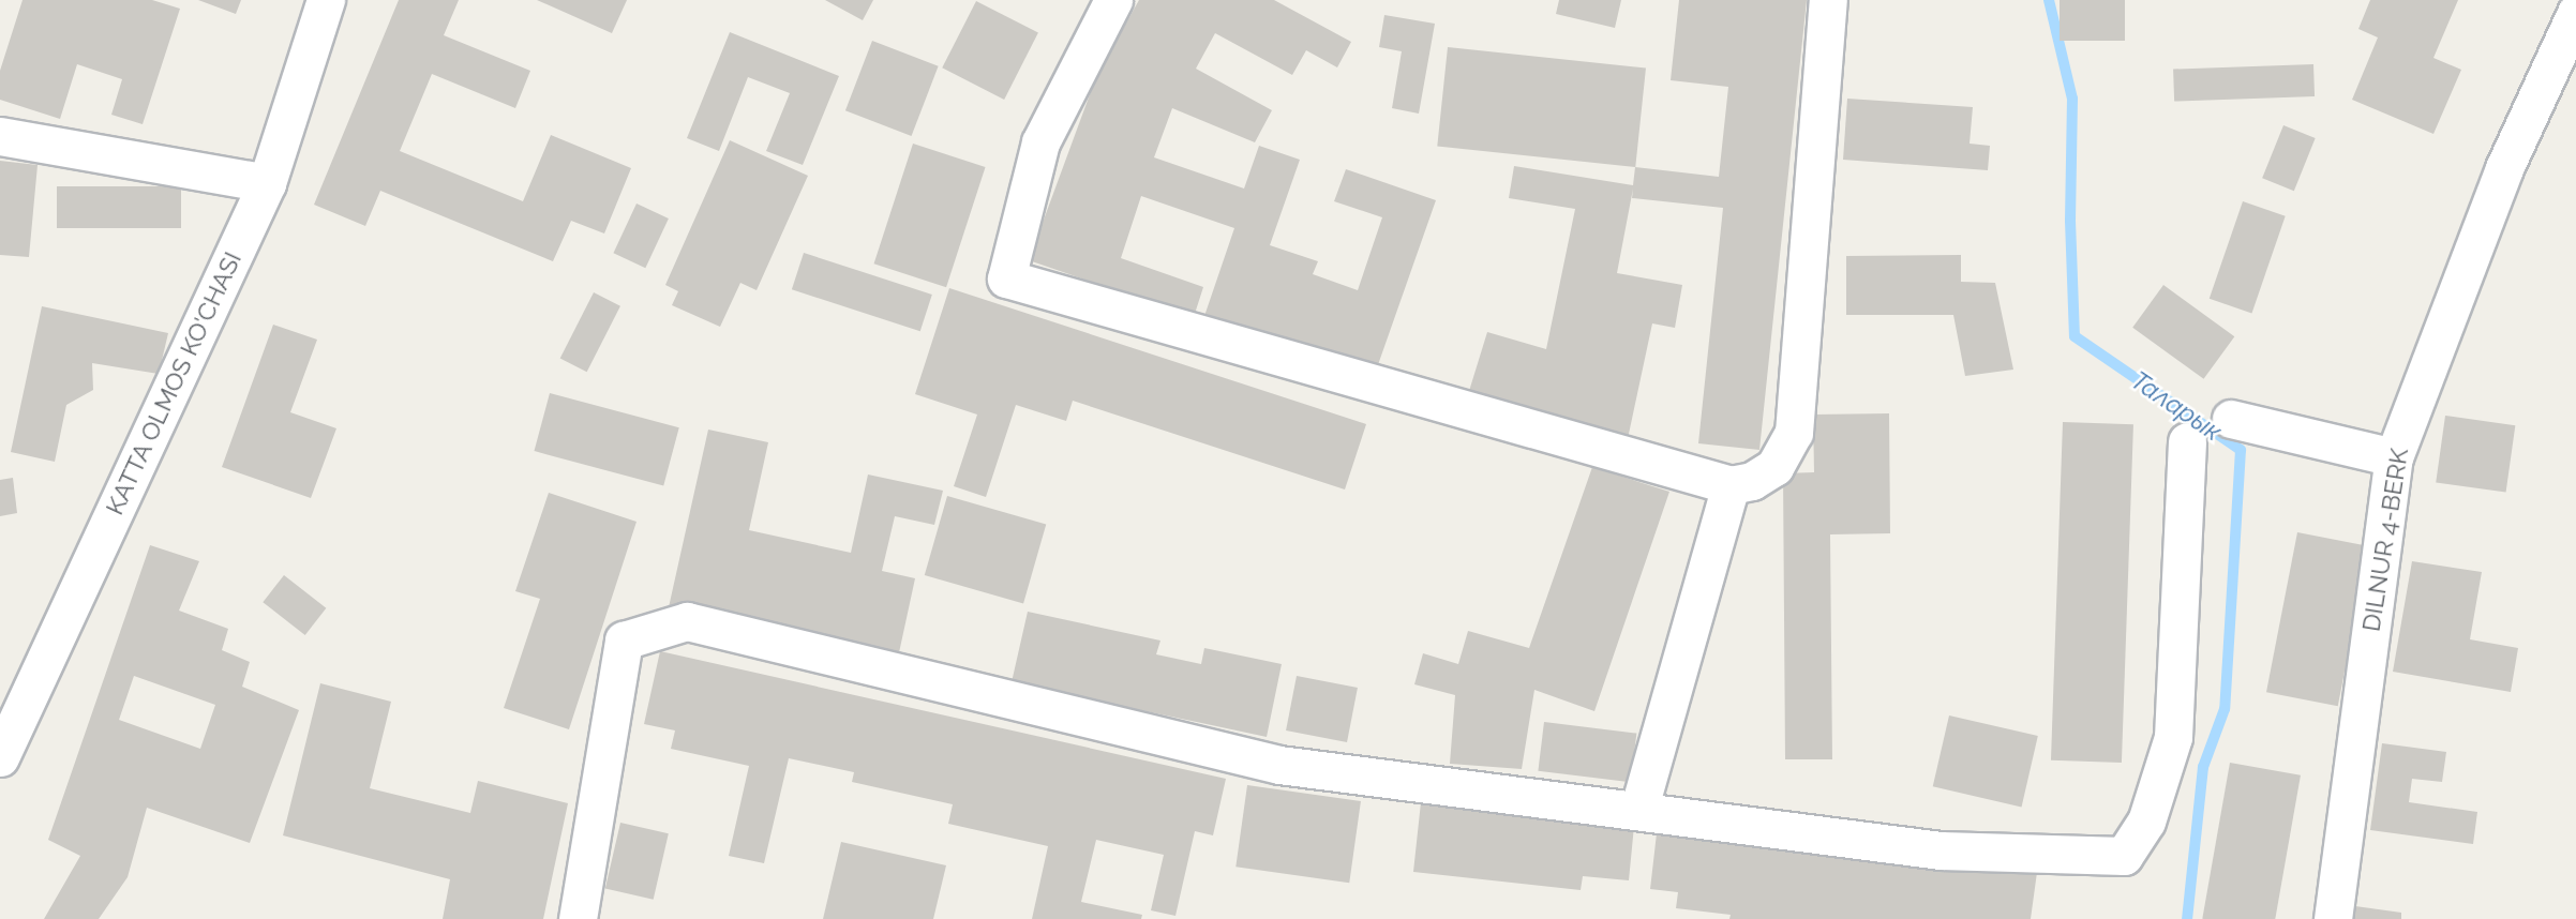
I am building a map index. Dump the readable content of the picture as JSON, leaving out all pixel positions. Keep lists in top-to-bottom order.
{
  "streets": {
    "street": ["KATTA OLMOS KO'CHASI", "DILNUR 4-BERK"]
  },
  "water": ["Таларык"]
}
